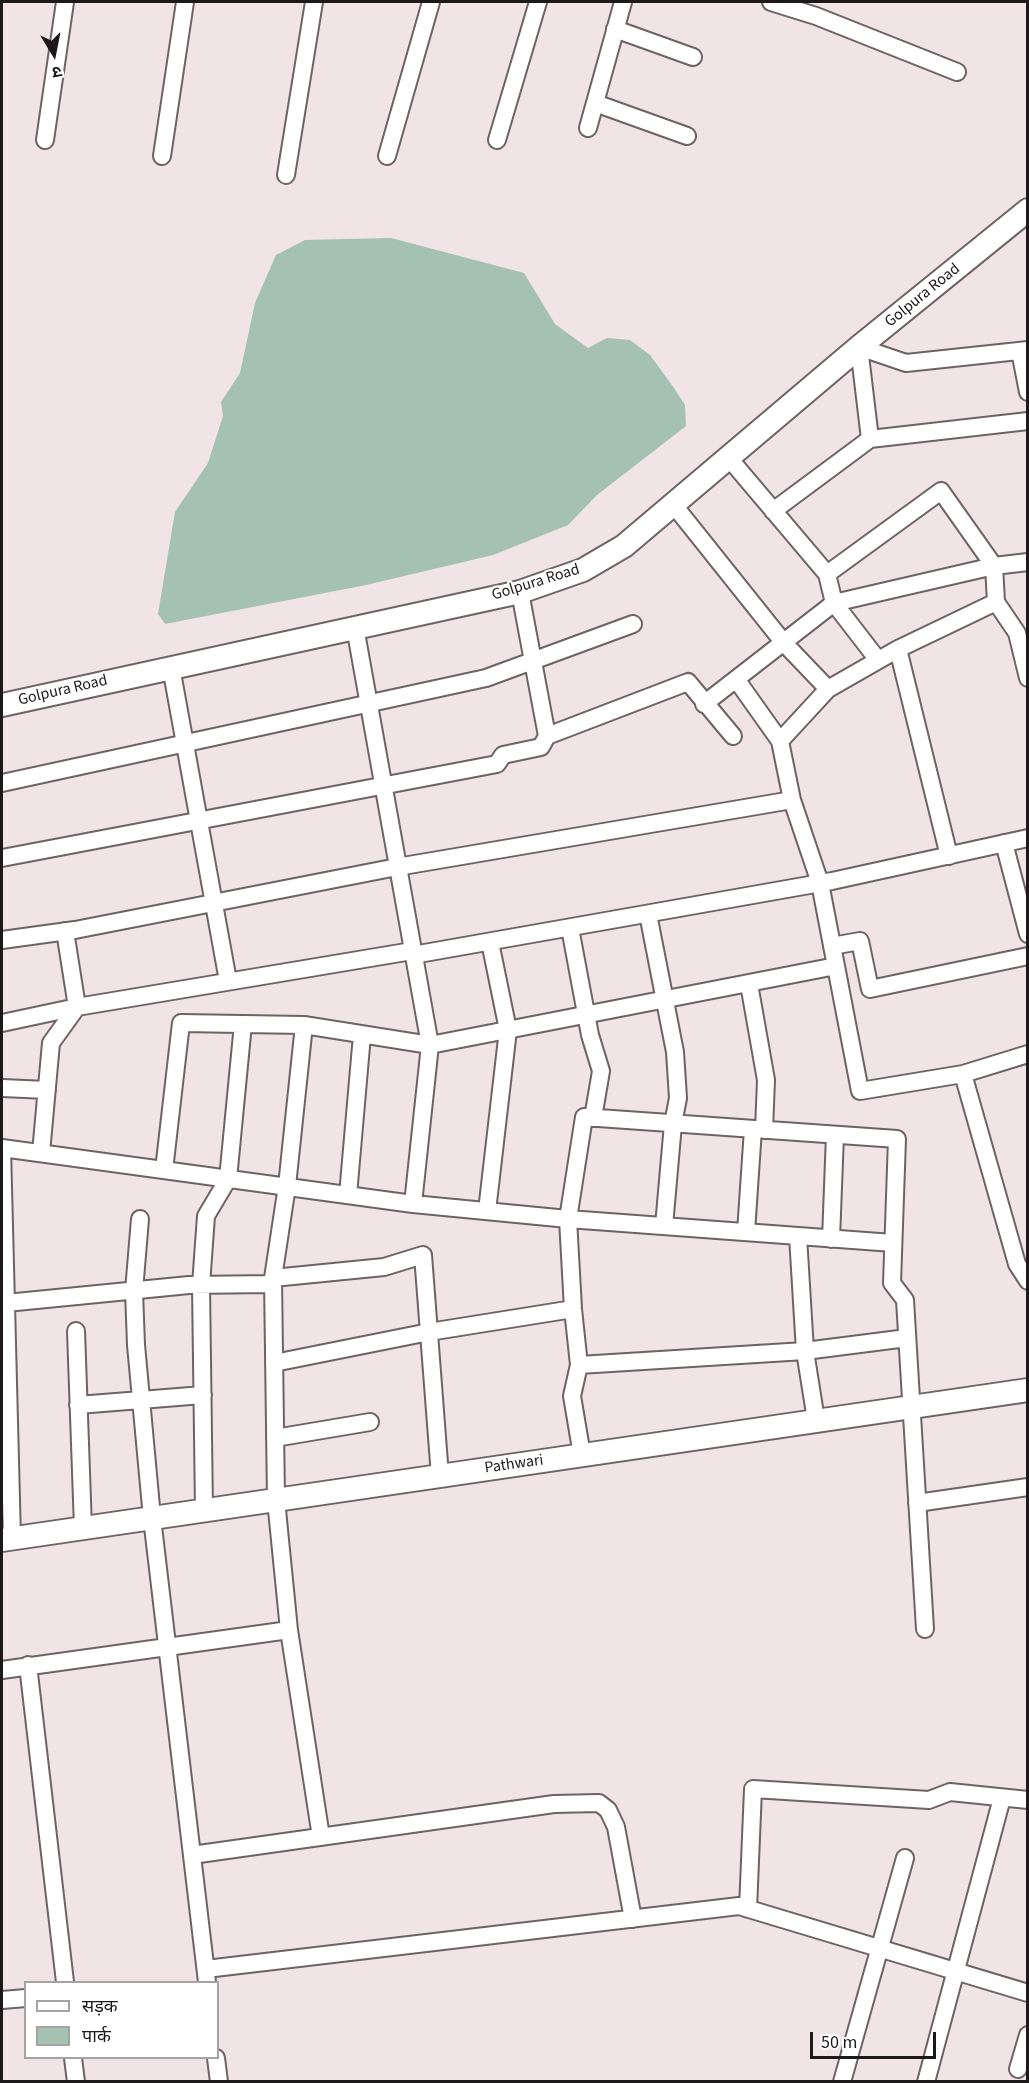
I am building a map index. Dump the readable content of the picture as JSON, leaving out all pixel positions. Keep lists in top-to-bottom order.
{
  "streets": {
    "street": ["Golpura Road", "Pathwari"]
  },
  "legend": ["सड़क", "पार्क"],
  "scale_bar": "50 m",
  "north": "bottom"
}
